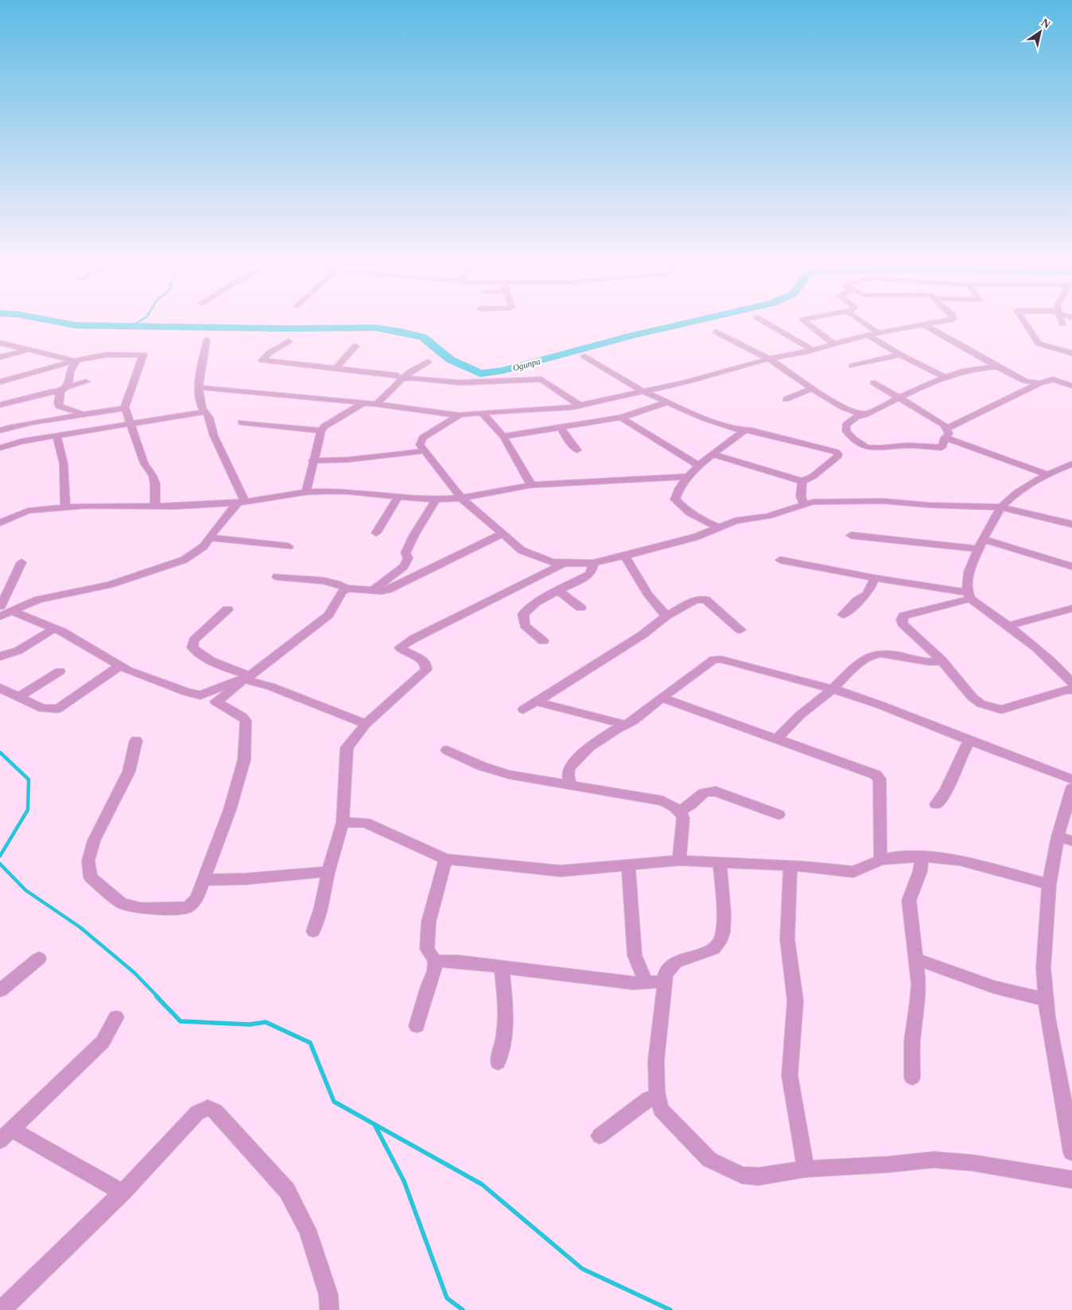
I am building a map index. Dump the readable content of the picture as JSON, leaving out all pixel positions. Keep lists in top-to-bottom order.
{
  "water": ["Ogunpa"],
  "north": "top right"
}
